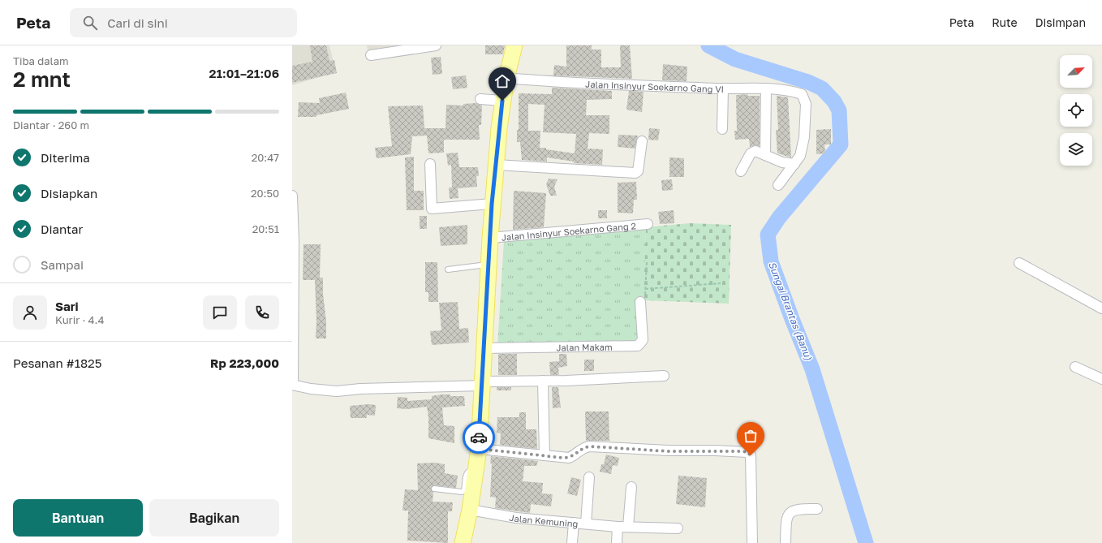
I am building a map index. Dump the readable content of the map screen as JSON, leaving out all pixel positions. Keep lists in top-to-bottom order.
{
  "streets": {
    "street": [
      "Jalan Insinyur Soekarno Gang VI",
      "Jalan Insinyur Soekarno Gang 2",
      "Jalan Makam",
      "Jalan Kemuning"
    ]
  },
  "water": ["Sungai Brantas (Banu)"],
  "north": "top right",
  "page": {
    "header": "Peta",
    "search": "Cari di sini",
    "nav": ["Peta", "Rute", "Disimpan"],
    "heading": ["2 mnt", "Tiba dalam", "21:01–21:06"],
    "panel": [
      "Sari",
      "Kurir · 4.4",
      "Pesanan #1825",
      "Rp 223,000"
    ],
    "bar": "Diantar · 260 m",
    "list": [
      ["Diterima", "20:47"],
      ["Disiapkan", "20:50"],
      ["Diantar", "20:51"],
      "Sampai"
    ],
    "buttons": ["Bantuan", "Bagikan"]
  }
}
